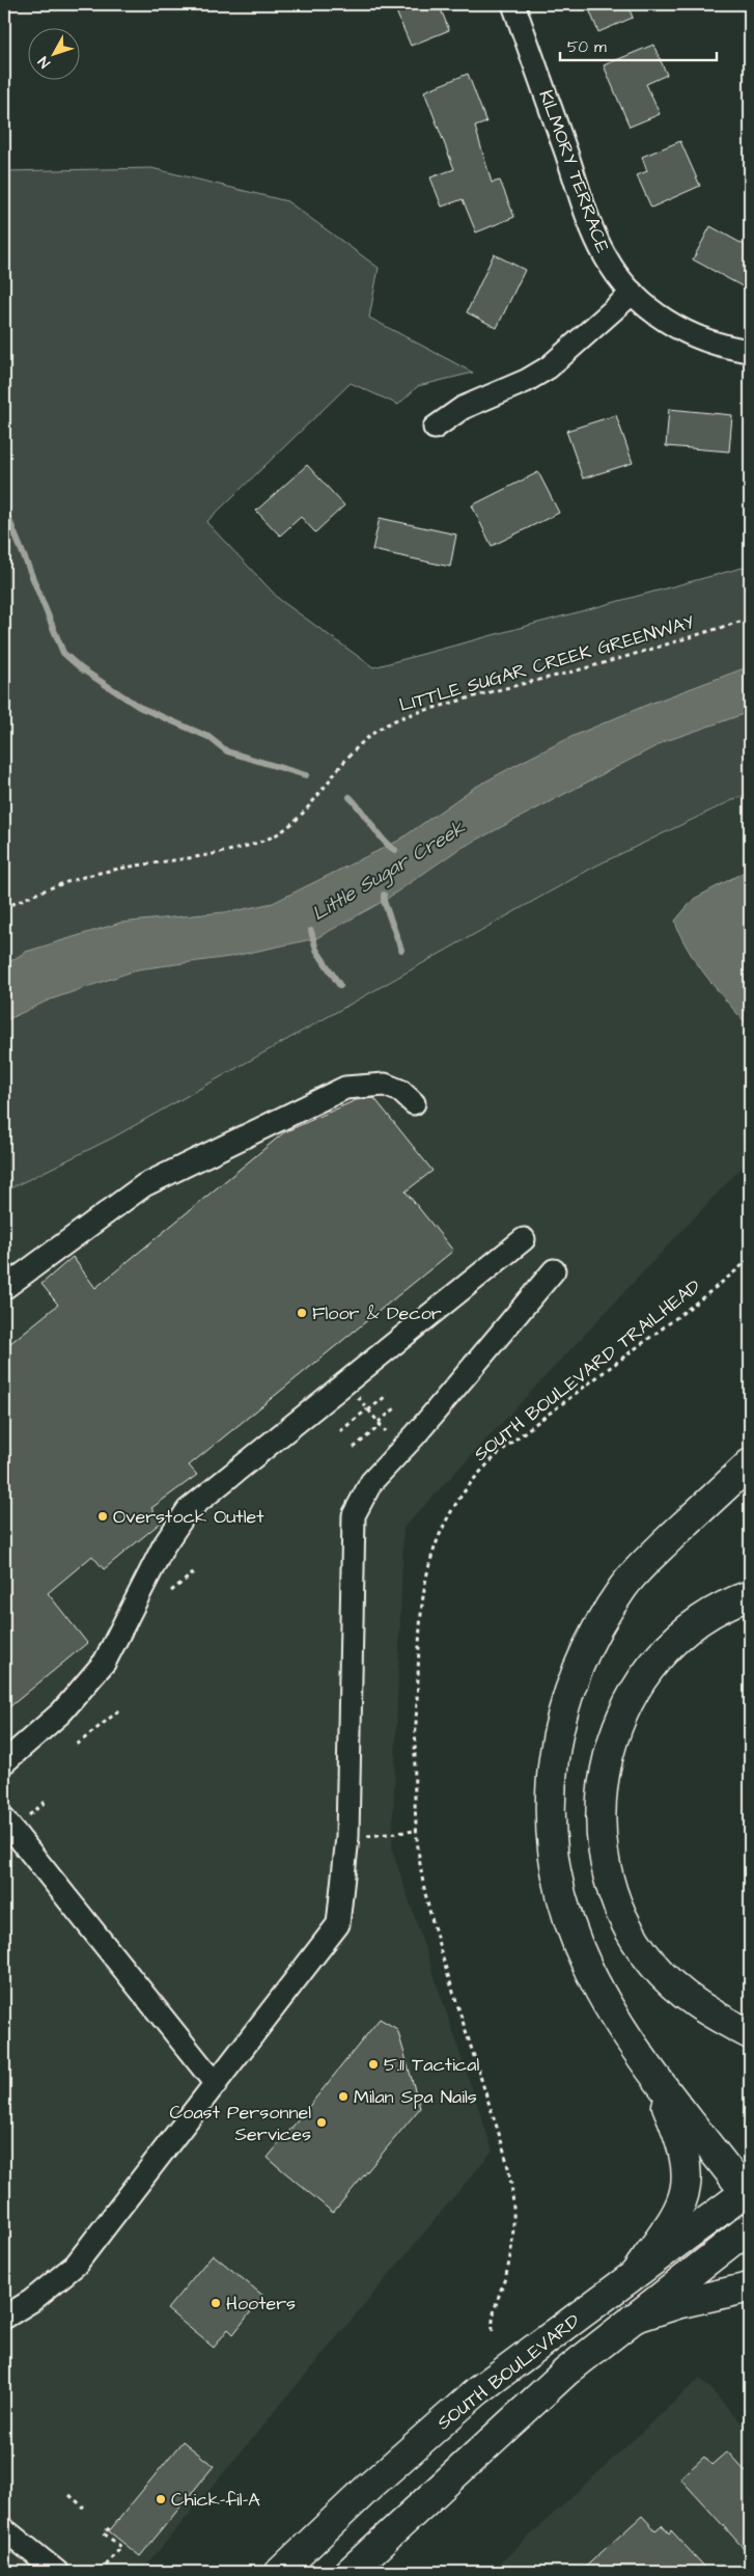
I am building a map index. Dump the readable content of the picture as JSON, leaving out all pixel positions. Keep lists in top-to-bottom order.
{
  "streets": {
    "main road": ["SOUTH BOULEVARD"],
    "street": ["KILMORY TERRACE"],
    "path": ["LITTLE SUGAR CREEK GREENWAY", "SOUTH BOULEVARD TRAILHEAD"]
  },
  "water": ["Little Sugar Creek"],
  "places": [
    "Floor & Decor",
    "Overstock Outlet",
    "5.11 Tactical",
    "Milan Spa Nails",
    "Coast Personnel Services",
    "Hooters",
    "Chick-fil-A"
  ],
  "scale_bar": "50 m",
  "north": "bottom left"
}
